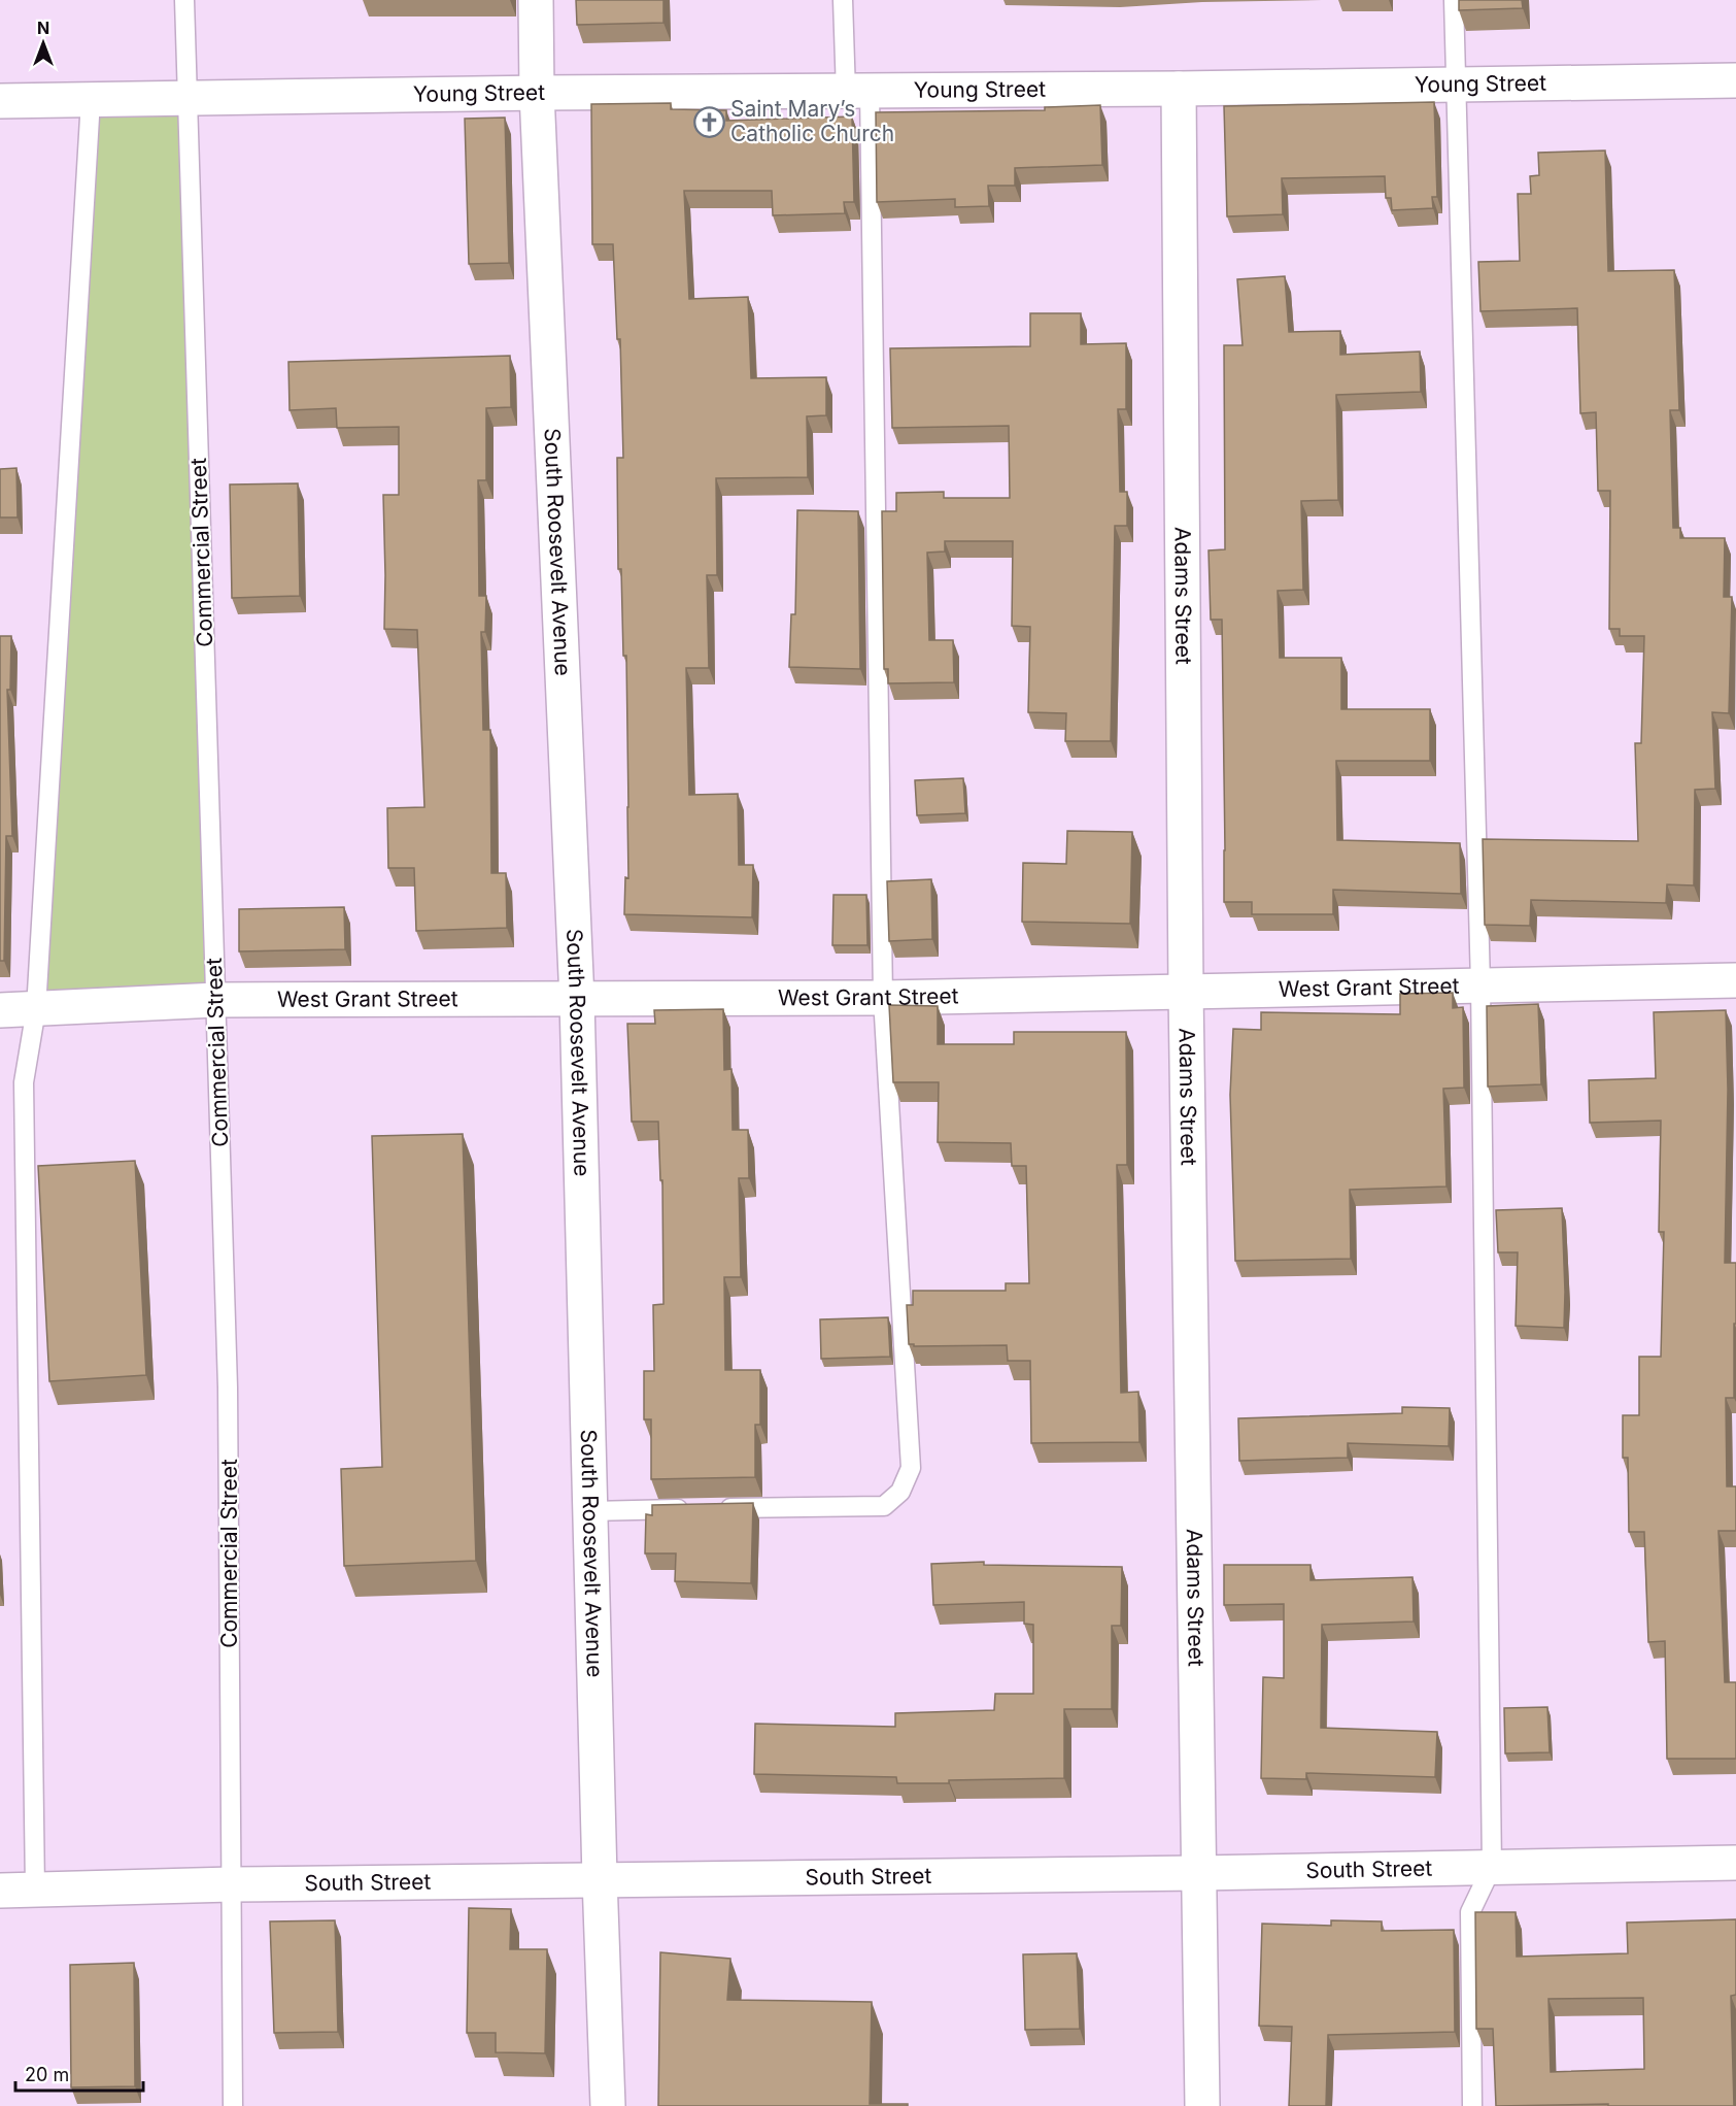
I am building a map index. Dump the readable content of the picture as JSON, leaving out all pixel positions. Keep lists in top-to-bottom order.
{
  "streets": {
    "street": [
      "Young Street",
      "South Roosevelt Avenue",
      "Adams Street",
      "West Grant Street",
      "South Street"
    ],
    "lane": ["Commercial Street"]
  },
  "crossings": [
    ["Young Street", "Commercial Street"],
    ["Young Street", "South Roosevelt Avenue"],
    ["Young Street", "Adams Street"],
    ["Commercial Street", "West Grant Street"],
    ["Commercial Street", "South Street"],
    ["South Roosevelt Avenue", "West Grant Street"],
    ["South Roosevelt Avenue", "South Street"],
    ["Adams Street", "West Grant Street"],
    ["Adams Street", "South Street"]
  ],
  "places": {
    "church": ["Saint Mary’s Catholic Church"]
  },
  "scale_bar": "20 m",
  "north": "top"
}
